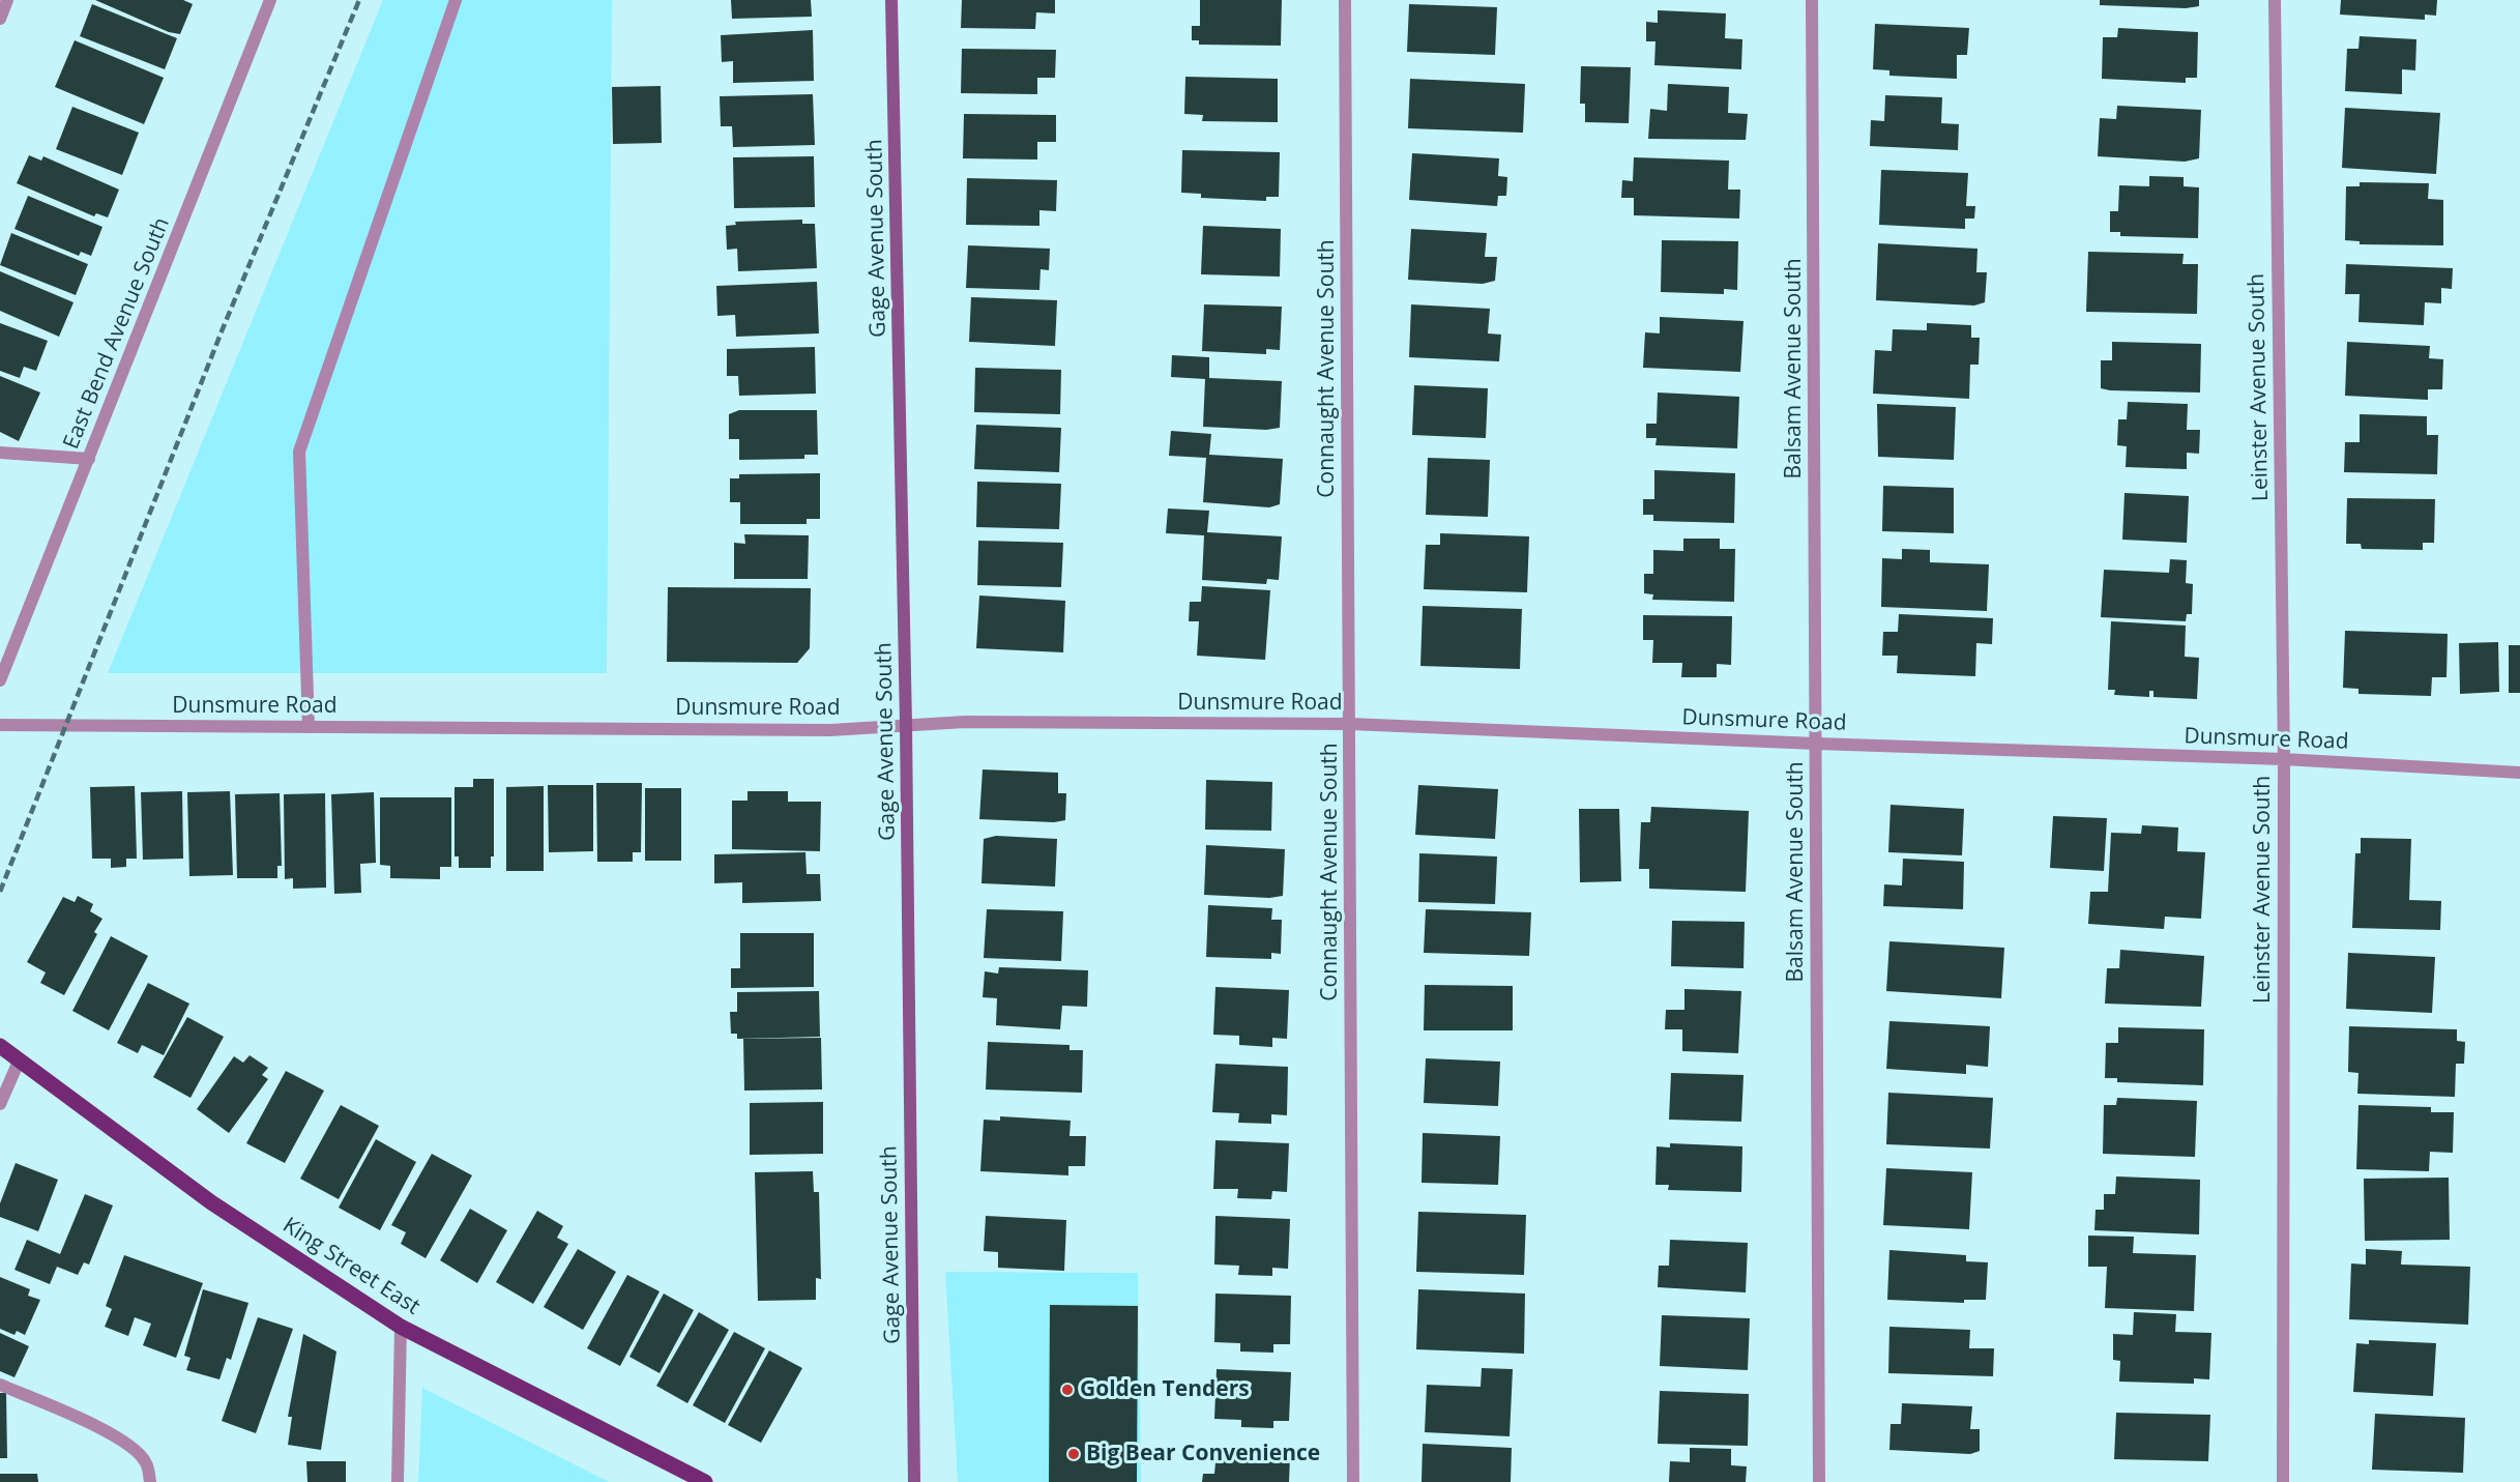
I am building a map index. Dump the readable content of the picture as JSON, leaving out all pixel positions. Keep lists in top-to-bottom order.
{
  "streets": {
    "main road": ["Gage Avenue South", "King Street East"],
    "street": [
      "East Bend Avenue South",
      "Connaught Avenue South",
      "Balsam Avenue South",
      "Leinster Avenue South",
      "Dunsmure Road"
    ]
  },
  "crossings": [
    ["Gage Avenue South", "Dunsmure Road"],
    ["Connaught Avenue South", "Dunsmure Road"],
    ["Balsam Avenue South", "Dunsmure Road"],
    ["Leinster Avenue South", "Dunsmure Road"]
  ],
  "places": ["Golden Tenders", "Big Bear Convenience"]
}
